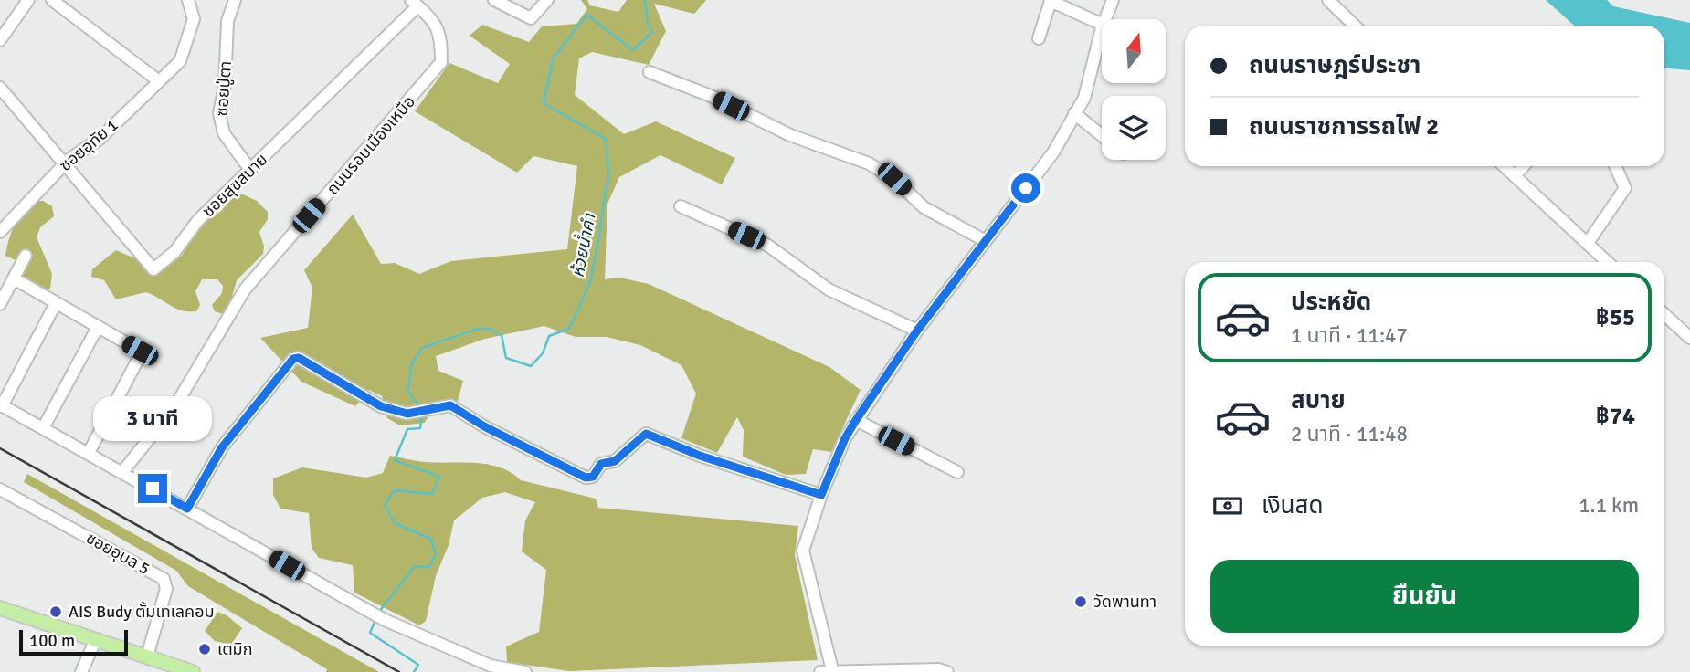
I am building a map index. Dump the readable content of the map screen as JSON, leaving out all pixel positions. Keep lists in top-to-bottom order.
{
  "streets": {
    "street": [
      "ซอยปู่ตา",
      "ซอยอุทัย 1",
      "ถนนรอบเมืองเหนือ",
      "ซอยสุขสบาย",
      "ซอยอุบล 5"
    ]
  },
  "crossings": [
    ["ซอยปู่ตา", "ซอยสุขสบาย"],
    ["ซอยอุทัย 1", "ซอยสุขสบาย"],
    ["ถนนรอบเมืองเหนือ", "ซอยสุขสบาย"]
  ],
  "water": ["ห้วยน้ำคำ"],
  "places": ["วัดพานทา", "AIS Budy ตั้มเทเลคอม", "เตมิก"],
  "scale_bar": "100 m",
  "north": "top",
  "page": {
    "banner": ["ถนนราษฎร์ประชา", "ถนนราชการรถไฟ 2"],
    "list": [
      {
        "name": "ประหยัด",
        "note": "1 นาที · 11:47",
        "value": "฿55"
      },
      {
        "name": "สบาย",
        "note": "2 นาที · 11:48",
        "value": "฿74"
      }
    ],
    "bubble": "3 นาที",
    "pay": ["เงินสด", "1.1 km"],
    "buttons": "ยืนยัน",
    "scale": "100 m"
  }
}
